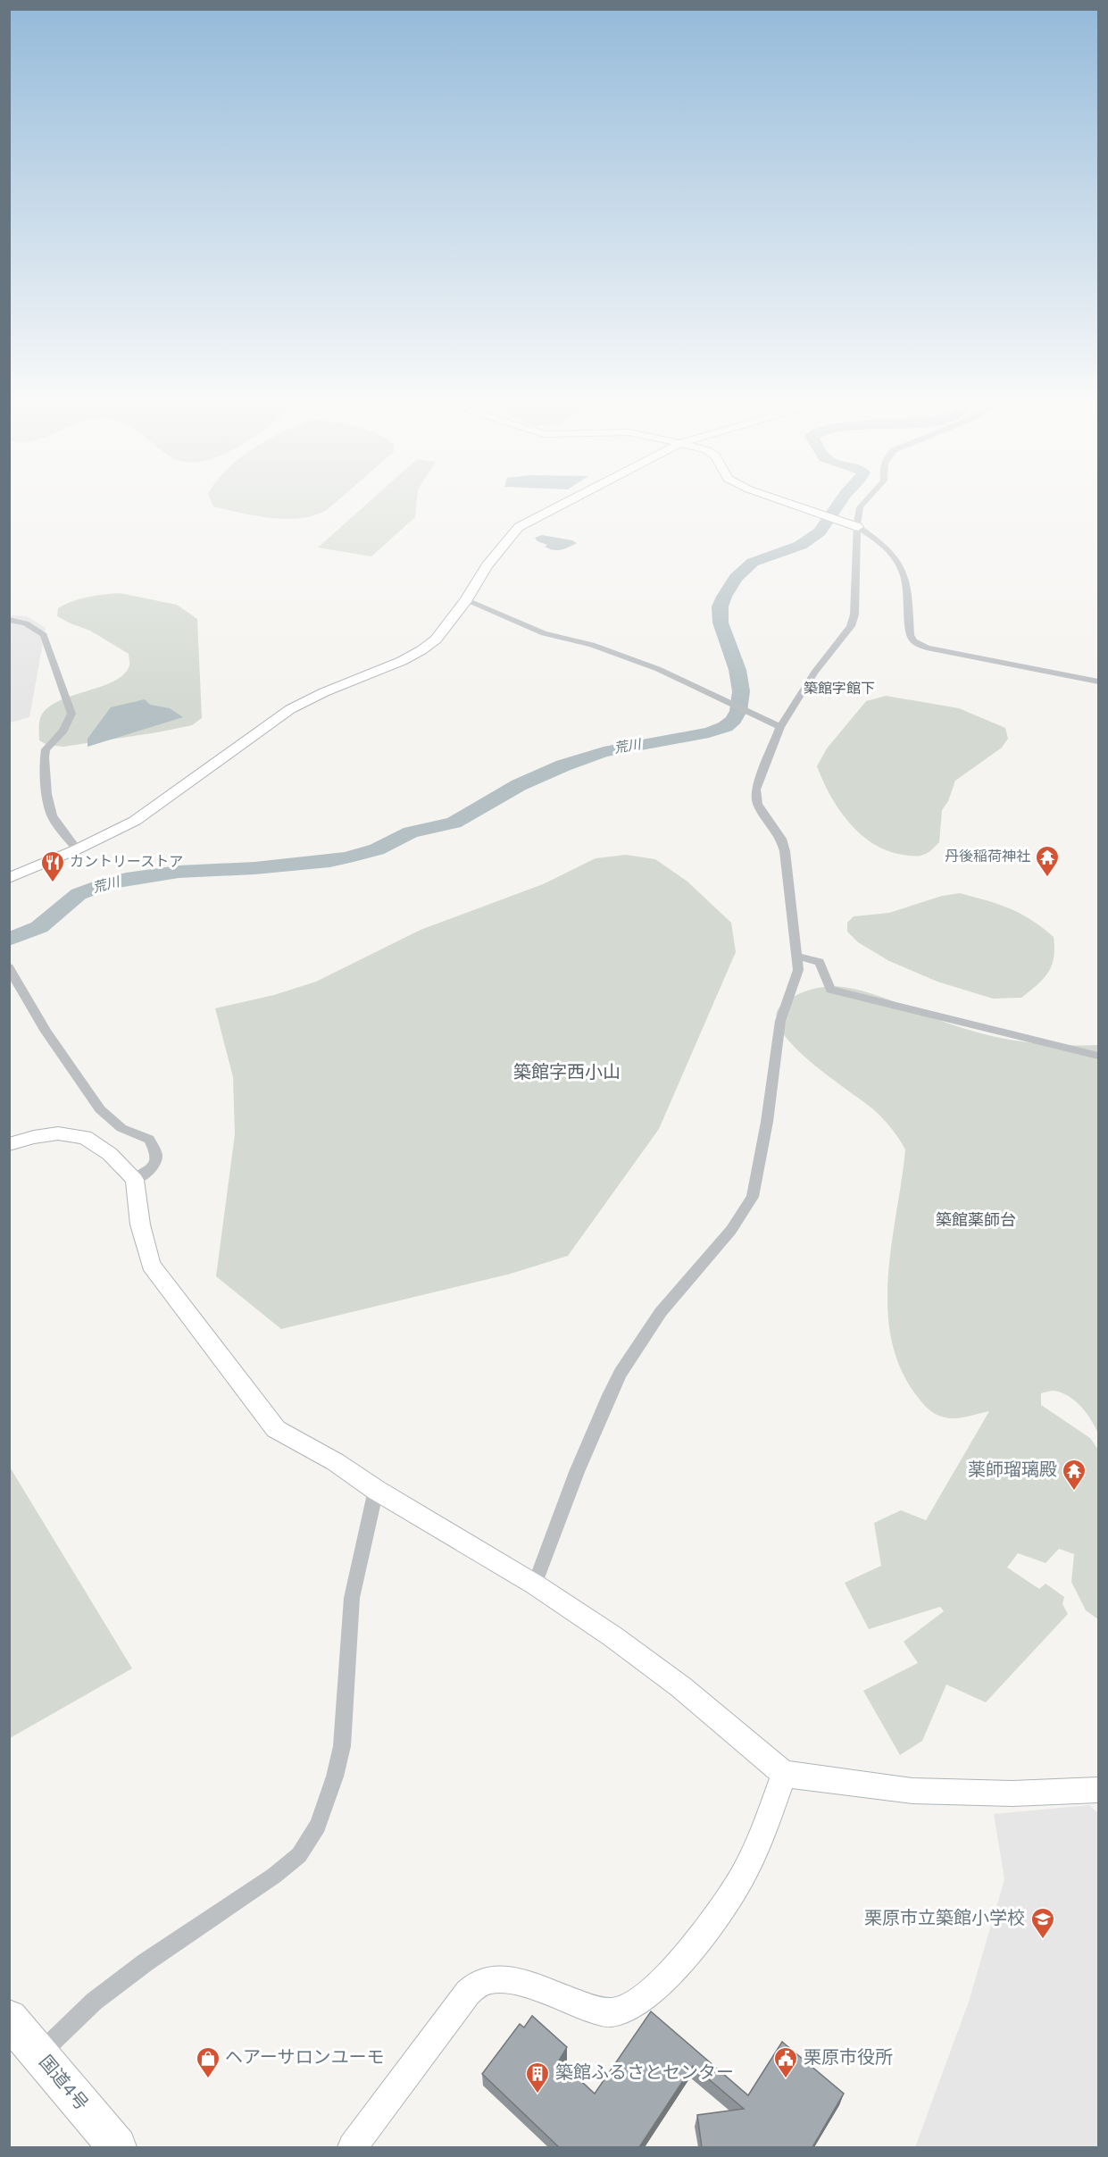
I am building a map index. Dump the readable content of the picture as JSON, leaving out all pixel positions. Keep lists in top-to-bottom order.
{
  "streets": {
    "highway": ["国道4号"]
  },
  "districts": ["築館字館下", "築館字西小山", "築館薬師台"],
  "water": ["荒川"],
  "places": {
    "temple": ["丹後稲荷神社", "薬師瑠璃殿"],
    "restaurant": ["カントリーストア"],
    "school or university": ["栗原市立築館小学校"],
    "shop": ["ヘアーサロンユーモ"],
    "public building": ["栗原市役所"],
    "building": ["築館ふるさとセンター"]
  }
}
